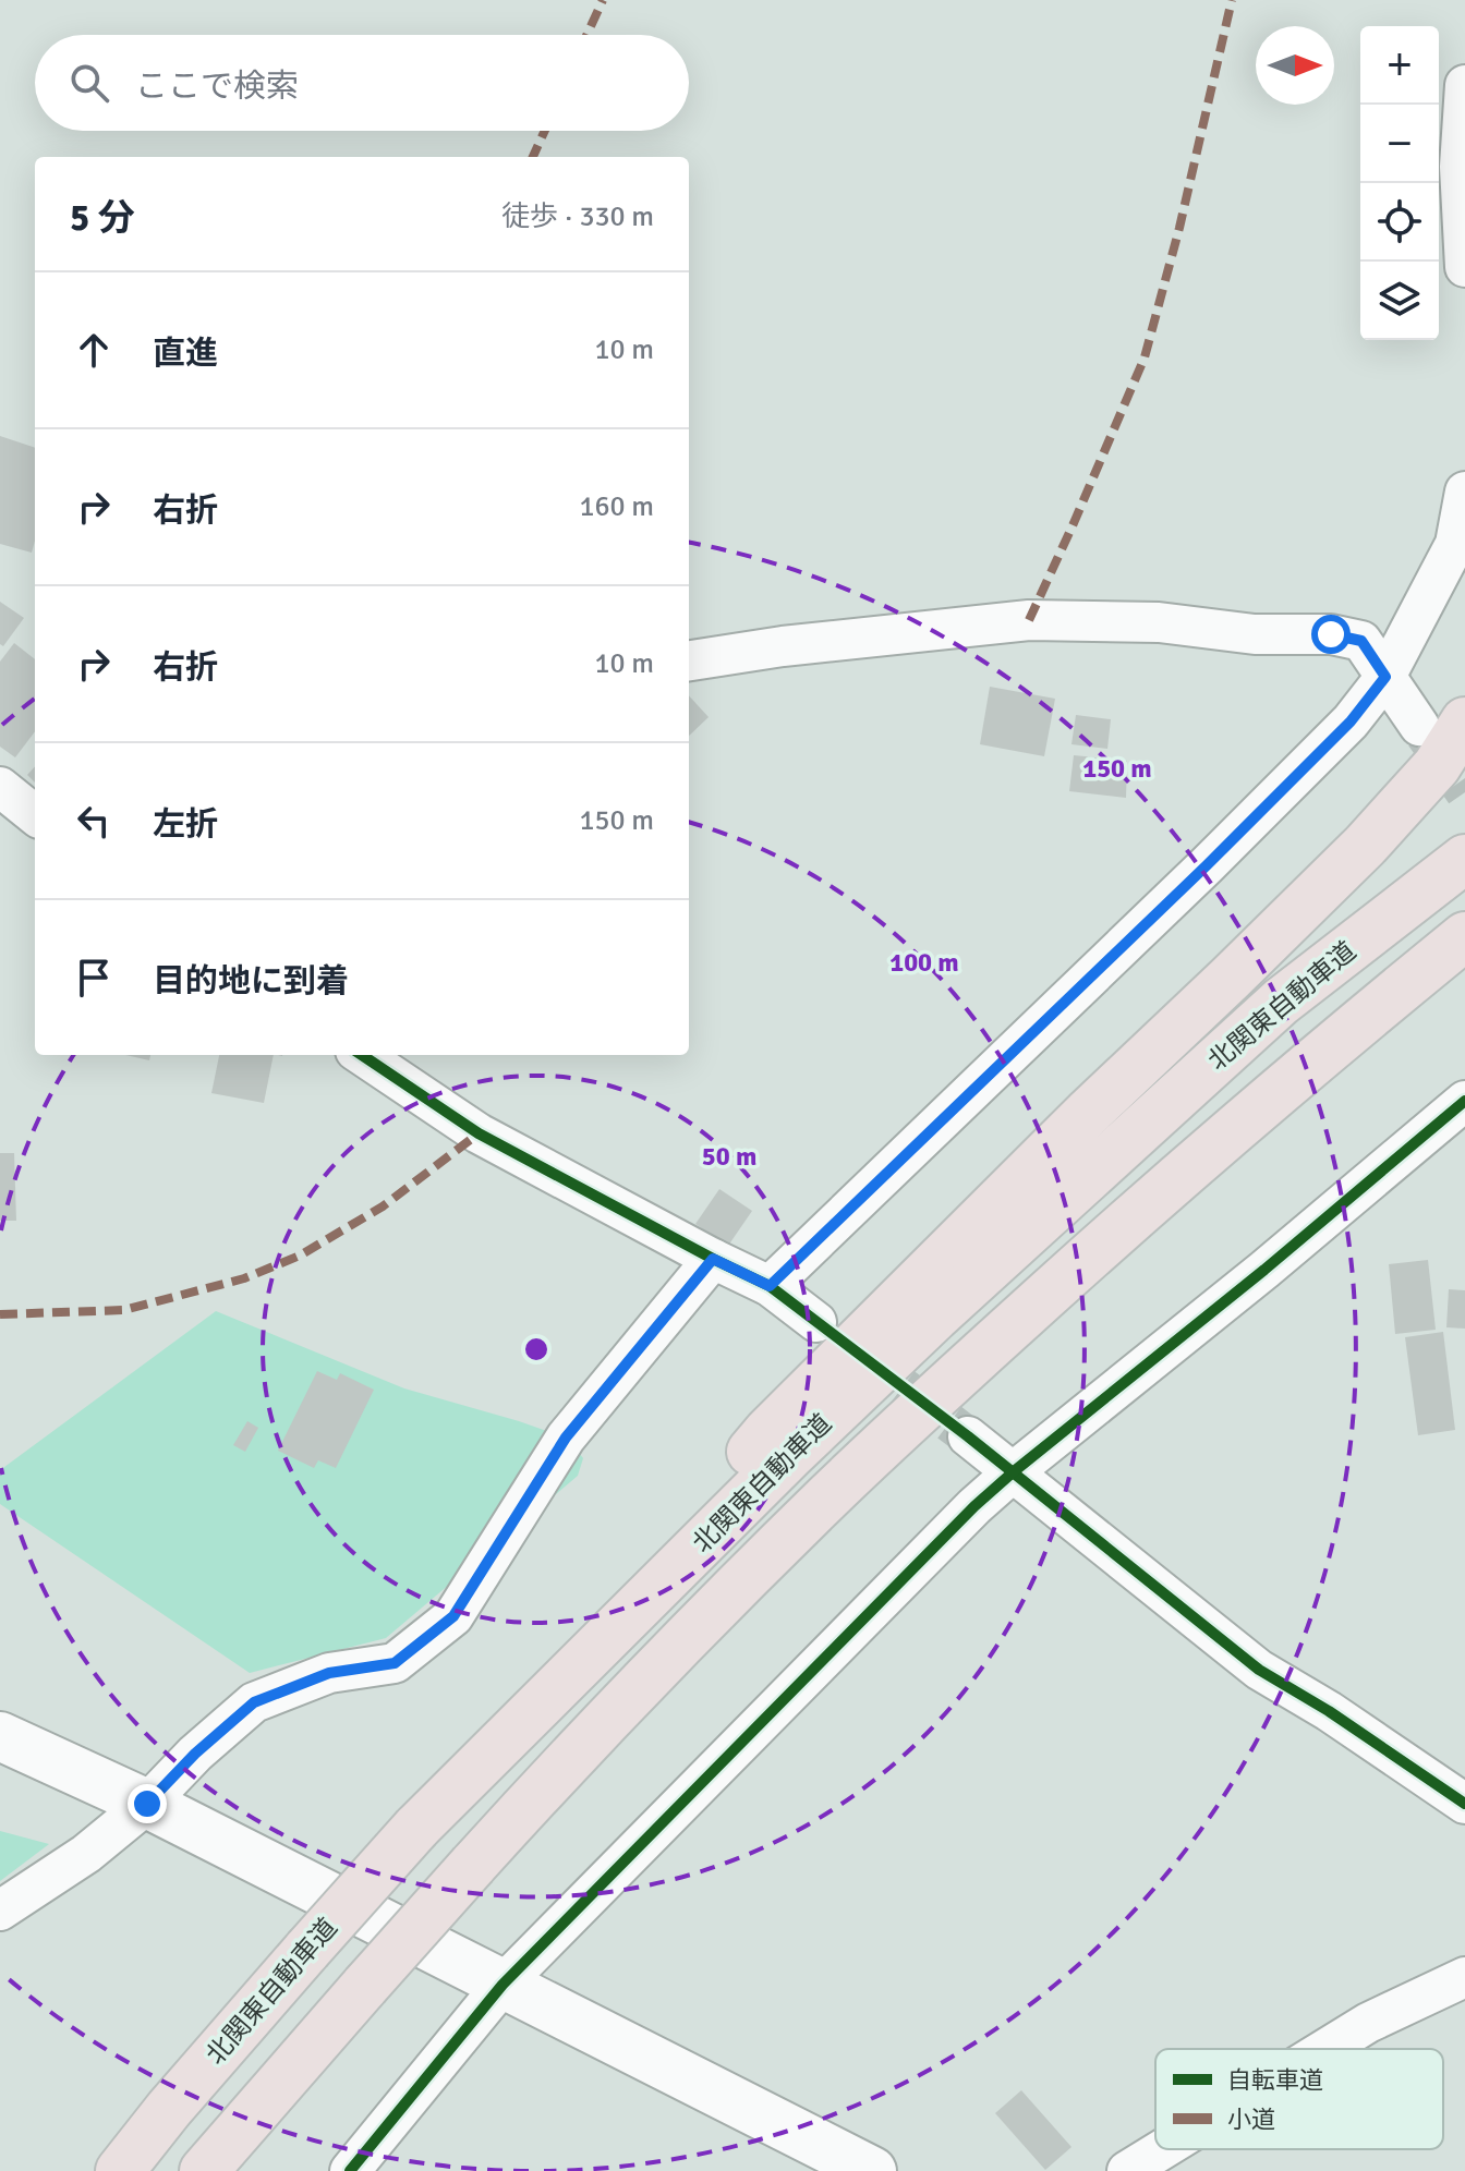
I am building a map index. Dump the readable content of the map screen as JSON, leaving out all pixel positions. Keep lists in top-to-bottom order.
{
  "streets": {
    "highway": ["北関東自動車道"]
  },
  "legend": ["自転車道", "小道"],
  "north": "right",
  "page": {
    "map_buttons": ["+", "−"],
    "search": "ここで検索",
    "heading": ["5 分", "徒歩 · 330 m"],
    "list": [
      ["直進", "10 m"],
      ["右折", "160 m"],
      ["右折", "10 m"],
      ["左折", "150 m"],
      "目的地に到着"
    ]
  },
  "rings": ["150 m", "100 m", "50 m"]
}
